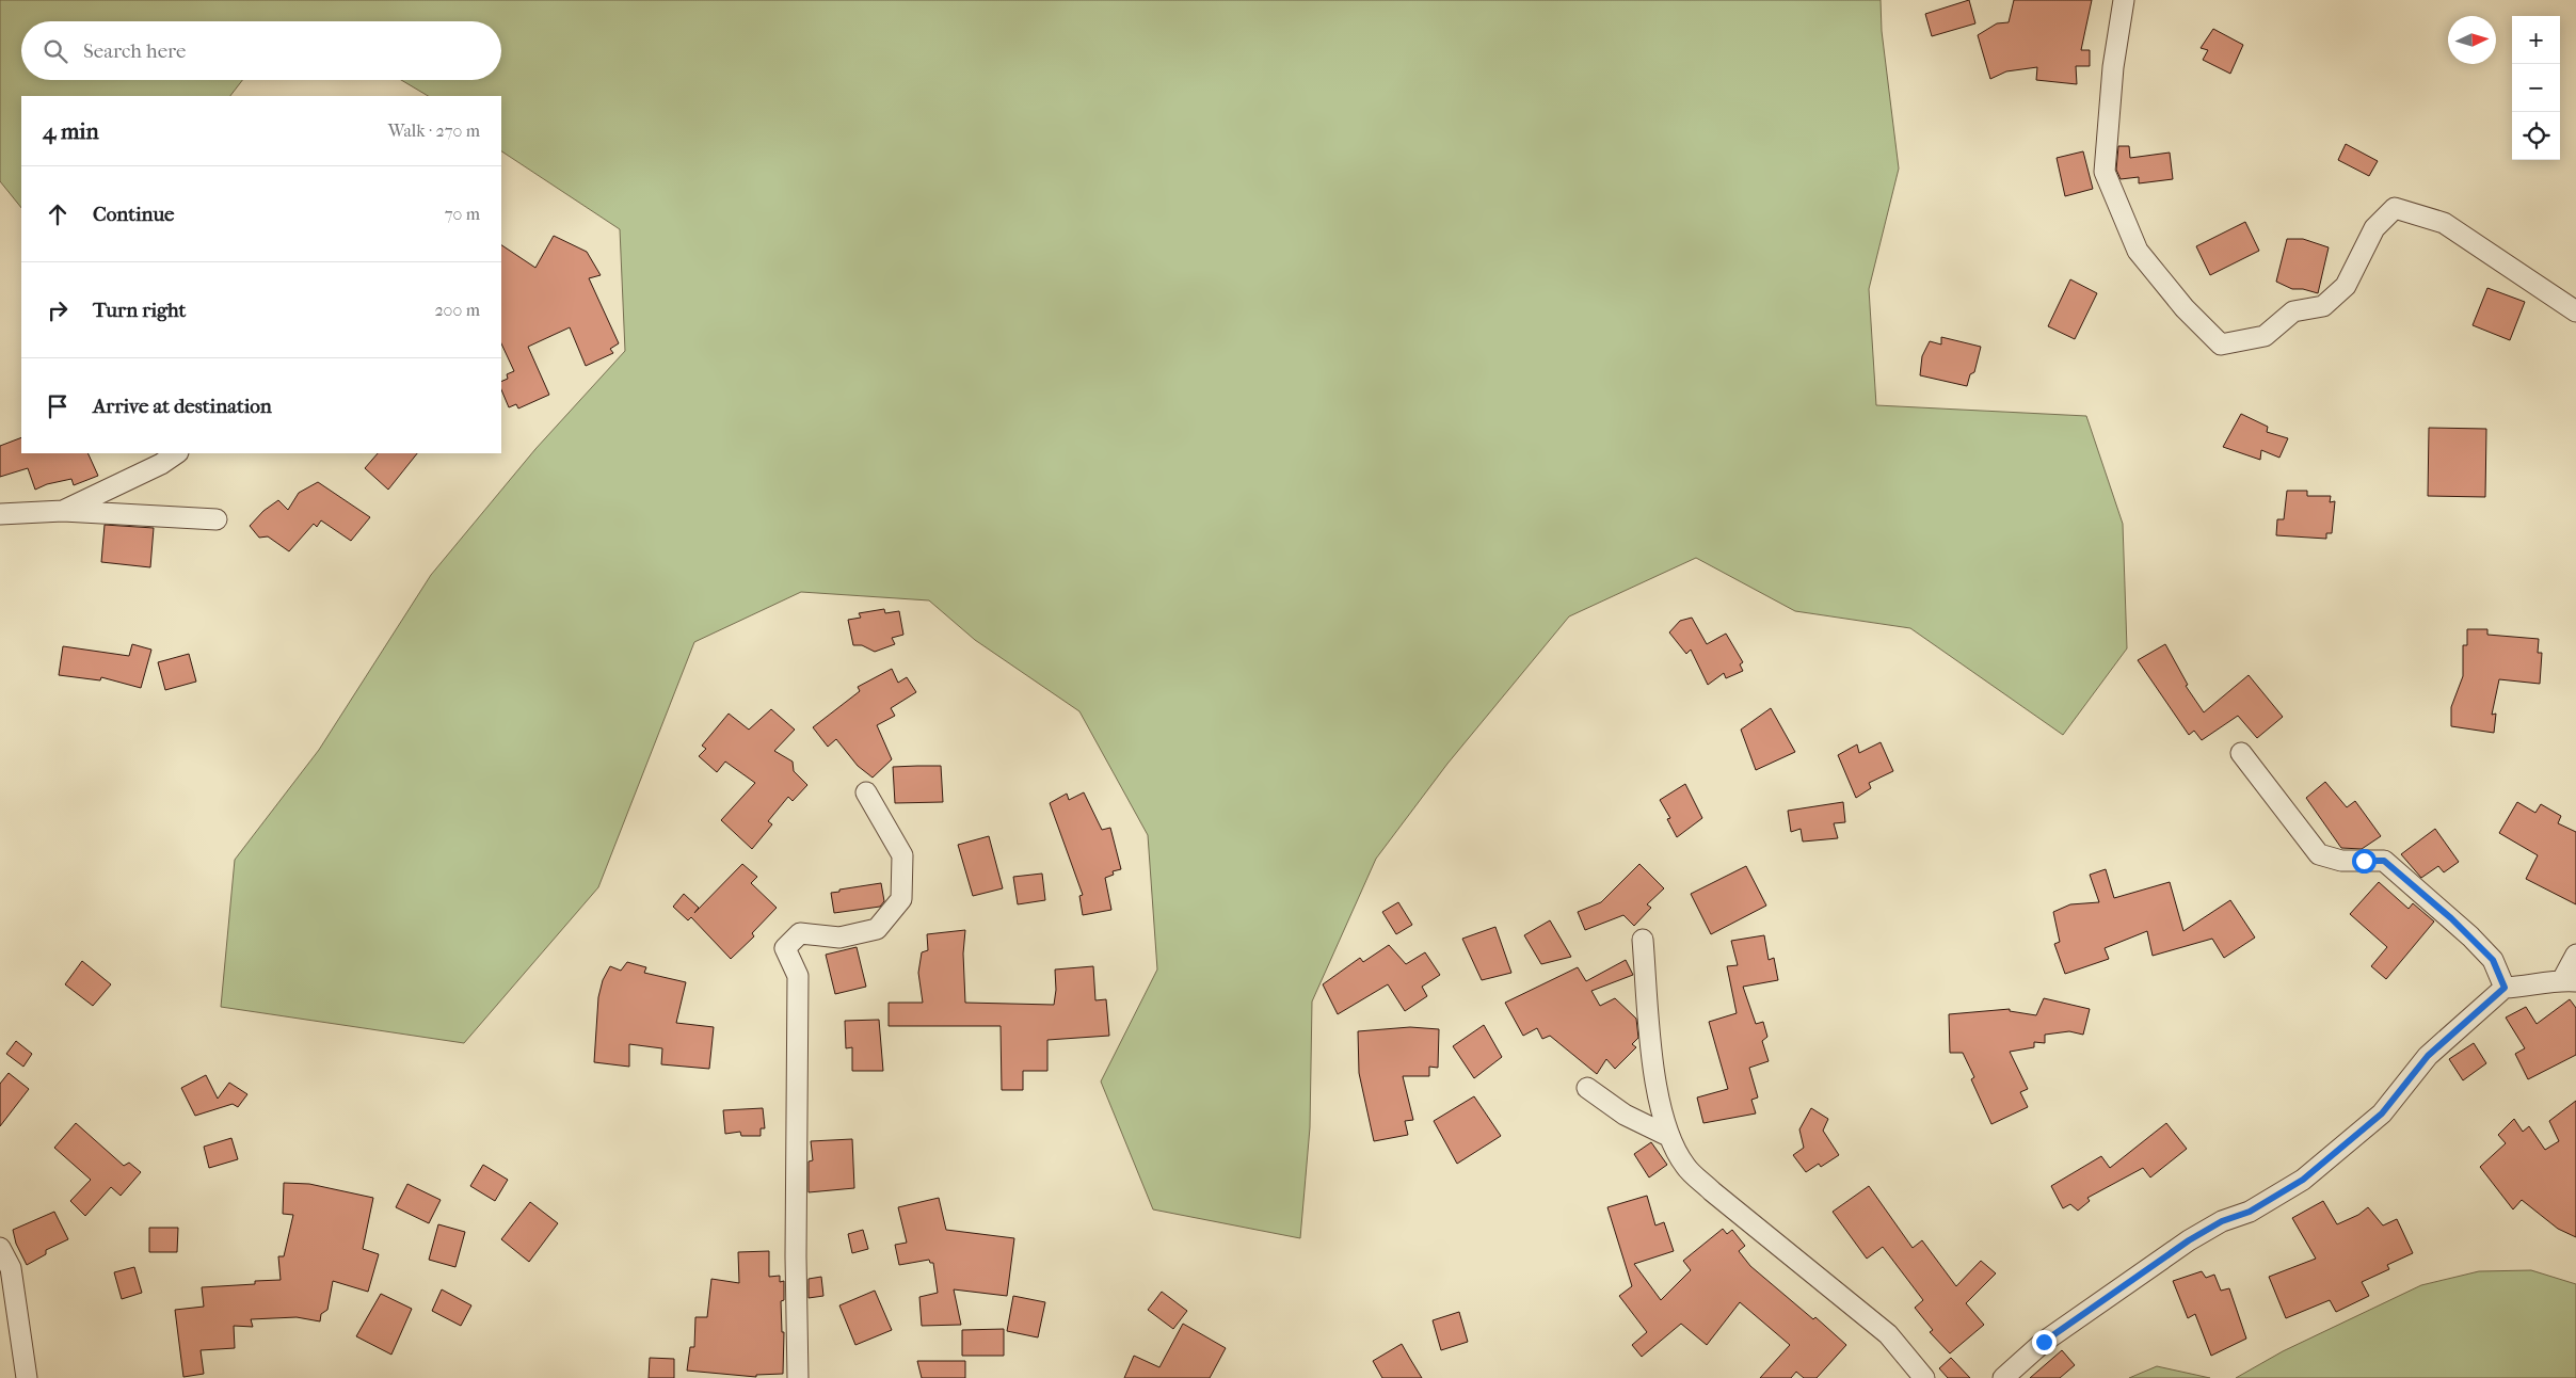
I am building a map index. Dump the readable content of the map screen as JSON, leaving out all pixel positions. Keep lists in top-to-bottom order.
{
  "north": "right",
  "page": {
    "map_buttons": ["+", "−"],
    "search": "Search here",
    "heading": ["4 min", "Walk · 270 m"],
    "list": [
      ["Continue", "70 m"],
      ["Turn right", "200 m"],
      "Arrive at destination"
    ]
  }
}
